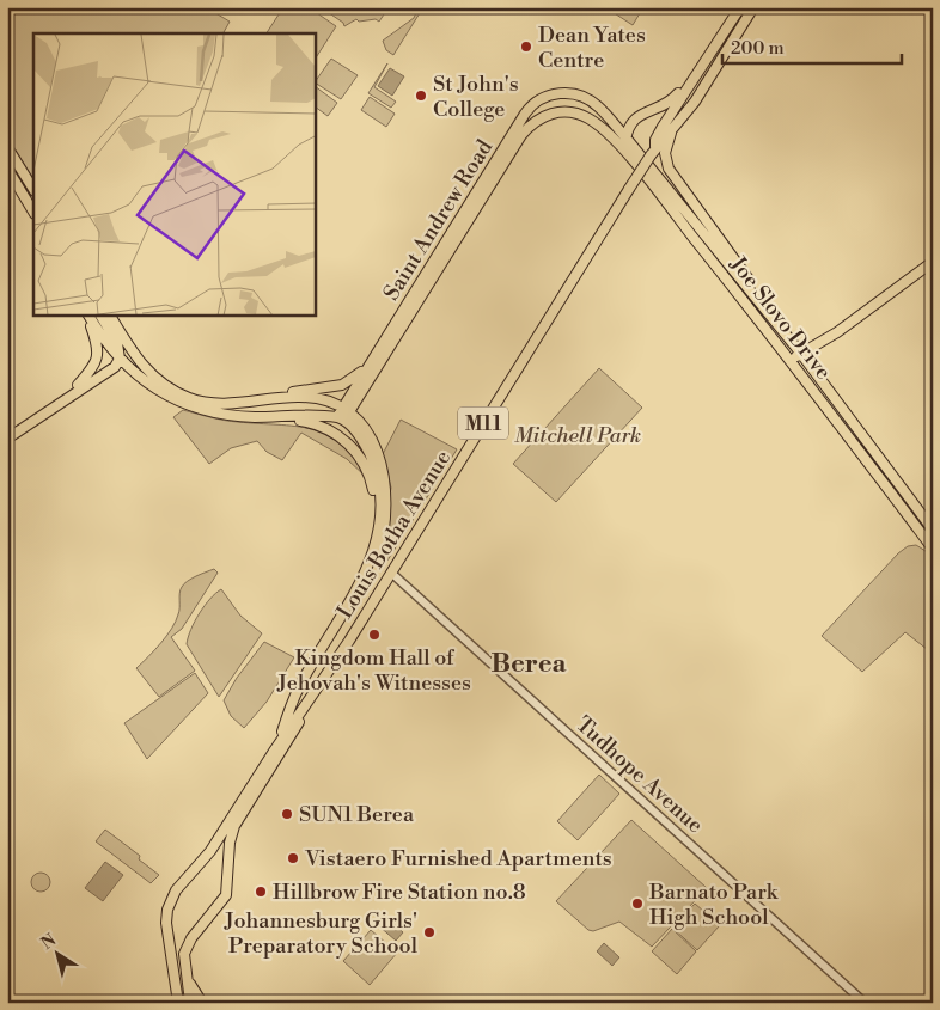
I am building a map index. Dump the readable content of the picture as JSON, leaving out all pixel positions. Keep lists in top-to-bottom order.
{
  "streets": {
    "main road": [
      "Saint Andrew Road",
      "Joe Slovo Drive",
      "M11",
      "Louis Botha Avenue"
    ],
    "street": ["Tudhope Avenue"]
  },
  "crossings": [
    ["Saint Andrew Road", "Joe Slovo Drive"],
    ["M11", "Louis Botha Avenue"],
    ["Louis Botha Avenue", "Tudhope Avenue"]
  ],
  "districts": ["Berea"],
  "parks": ["Mitchell Park"],
  "places": [
    "Dean Yates Centre",
    "St John's College",
    "Kingdom Hall of Jehovah's Witnesses",
    "SUN1 Berea",
    "Vistaero Furnished Apartments",
    "Hillbrow Fire Station no.8",
    "Barnato Park High School",
    "Johannesburg Girls' Preparatory School"
  ],
  "scale_bar": "200 m",
  "north": "top left"
}
